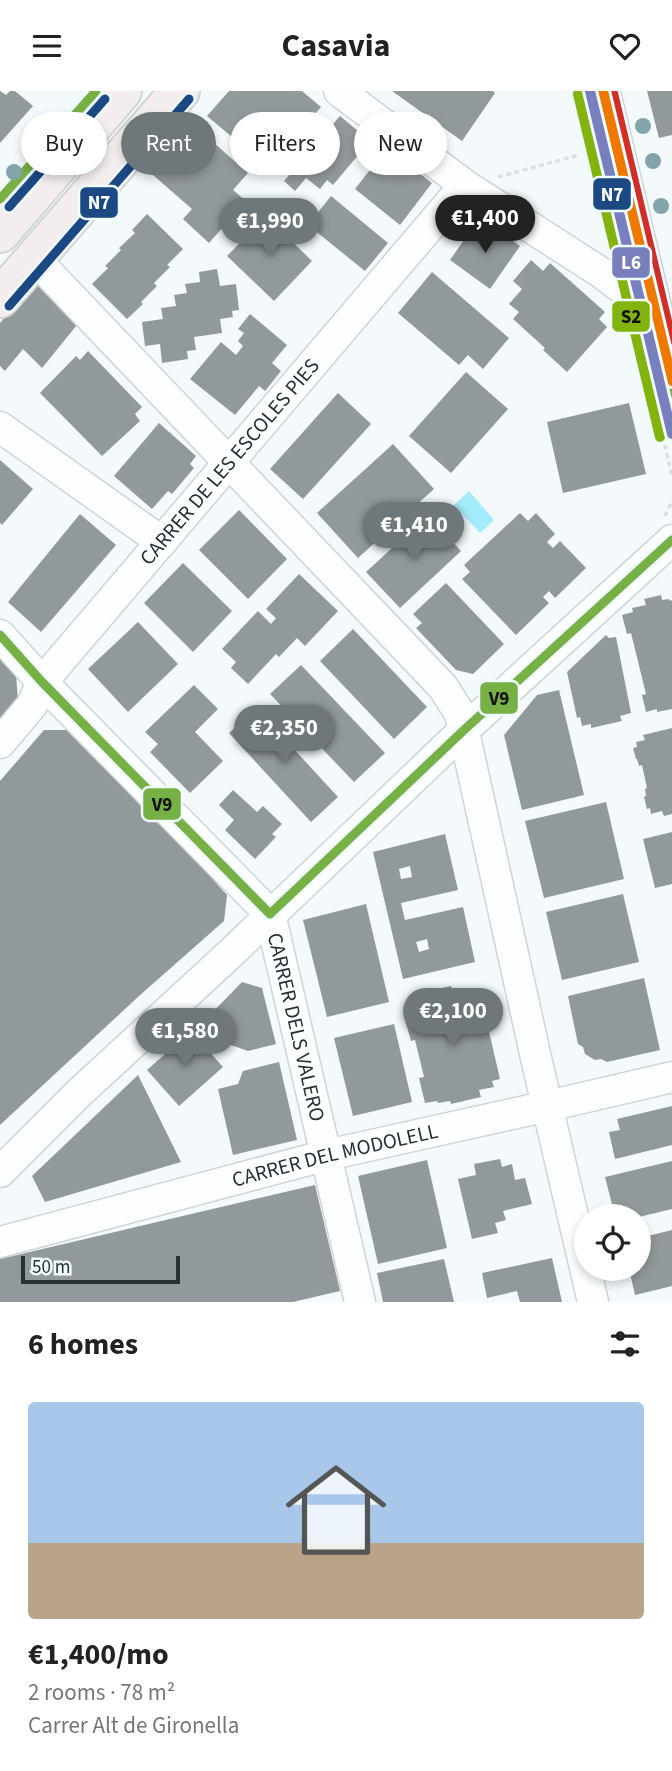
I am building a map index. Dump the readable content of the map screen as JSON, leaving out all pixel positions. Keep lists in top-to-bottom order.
{
  "streets": {
    "street": ["CARRER DE LES ESCOLES PIES", "CARRER DELS VALERO", "CARRER DEL MODOLELL"]
  },
  "crossings": [
    ["CARRER DELS VALERO", "CARRER DEL MODOLELL"]
  ],
  "lines": [
    "transit line L6",
    "transit line V9",
    "transit line S2",
    "transit line N7"
  ],
  "scale_bar": "50 m",
  "page": {
    "header": "Casavia",
    "chip": [
      "Buy",
      "Rent",
      "Filters",
      "New"
    ],
    "price": [
      "€1,400",
      "€1,990",
      "€1,410",
      "€2,350",
      "€2,100",
      "€1,580"
    ],
    "scale": "50 m",
    "heading": "6 homes",
    "list": [
      {
        "name": "€1,400/mo",
        "note": "2 rooms · 78 m² · Carrer Alt de Gironella"
      }
    ]
  }
}
